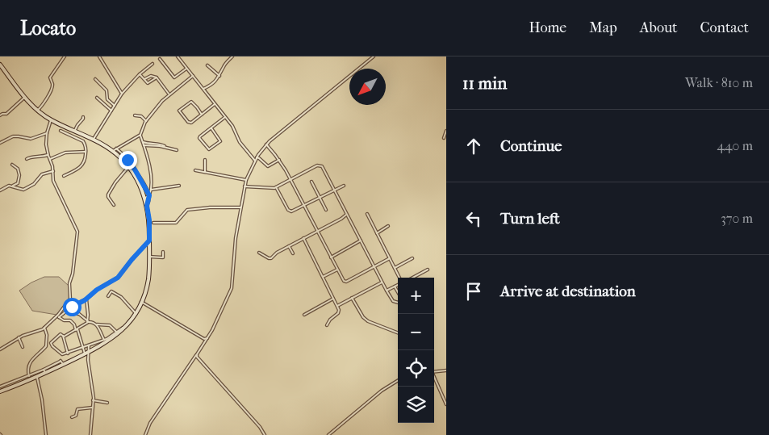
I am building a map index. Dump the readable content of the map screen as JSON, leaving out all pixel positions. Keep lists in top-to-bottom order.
{
  "north": "bottom left",
  "page": {
    "header": "Locato",
    "nav": [
      "Home",
      "Map",
      "About",
      "Contact"
    ],
    "heading": ["11 min", "Walk · 810 m"],
    "list": [
      ["Continue", "440 m"],
      ["Turn left", "370 m"],
      "Arrive at destination"
    ],
    "map_buttons": ["+", "−"]
  }
}
